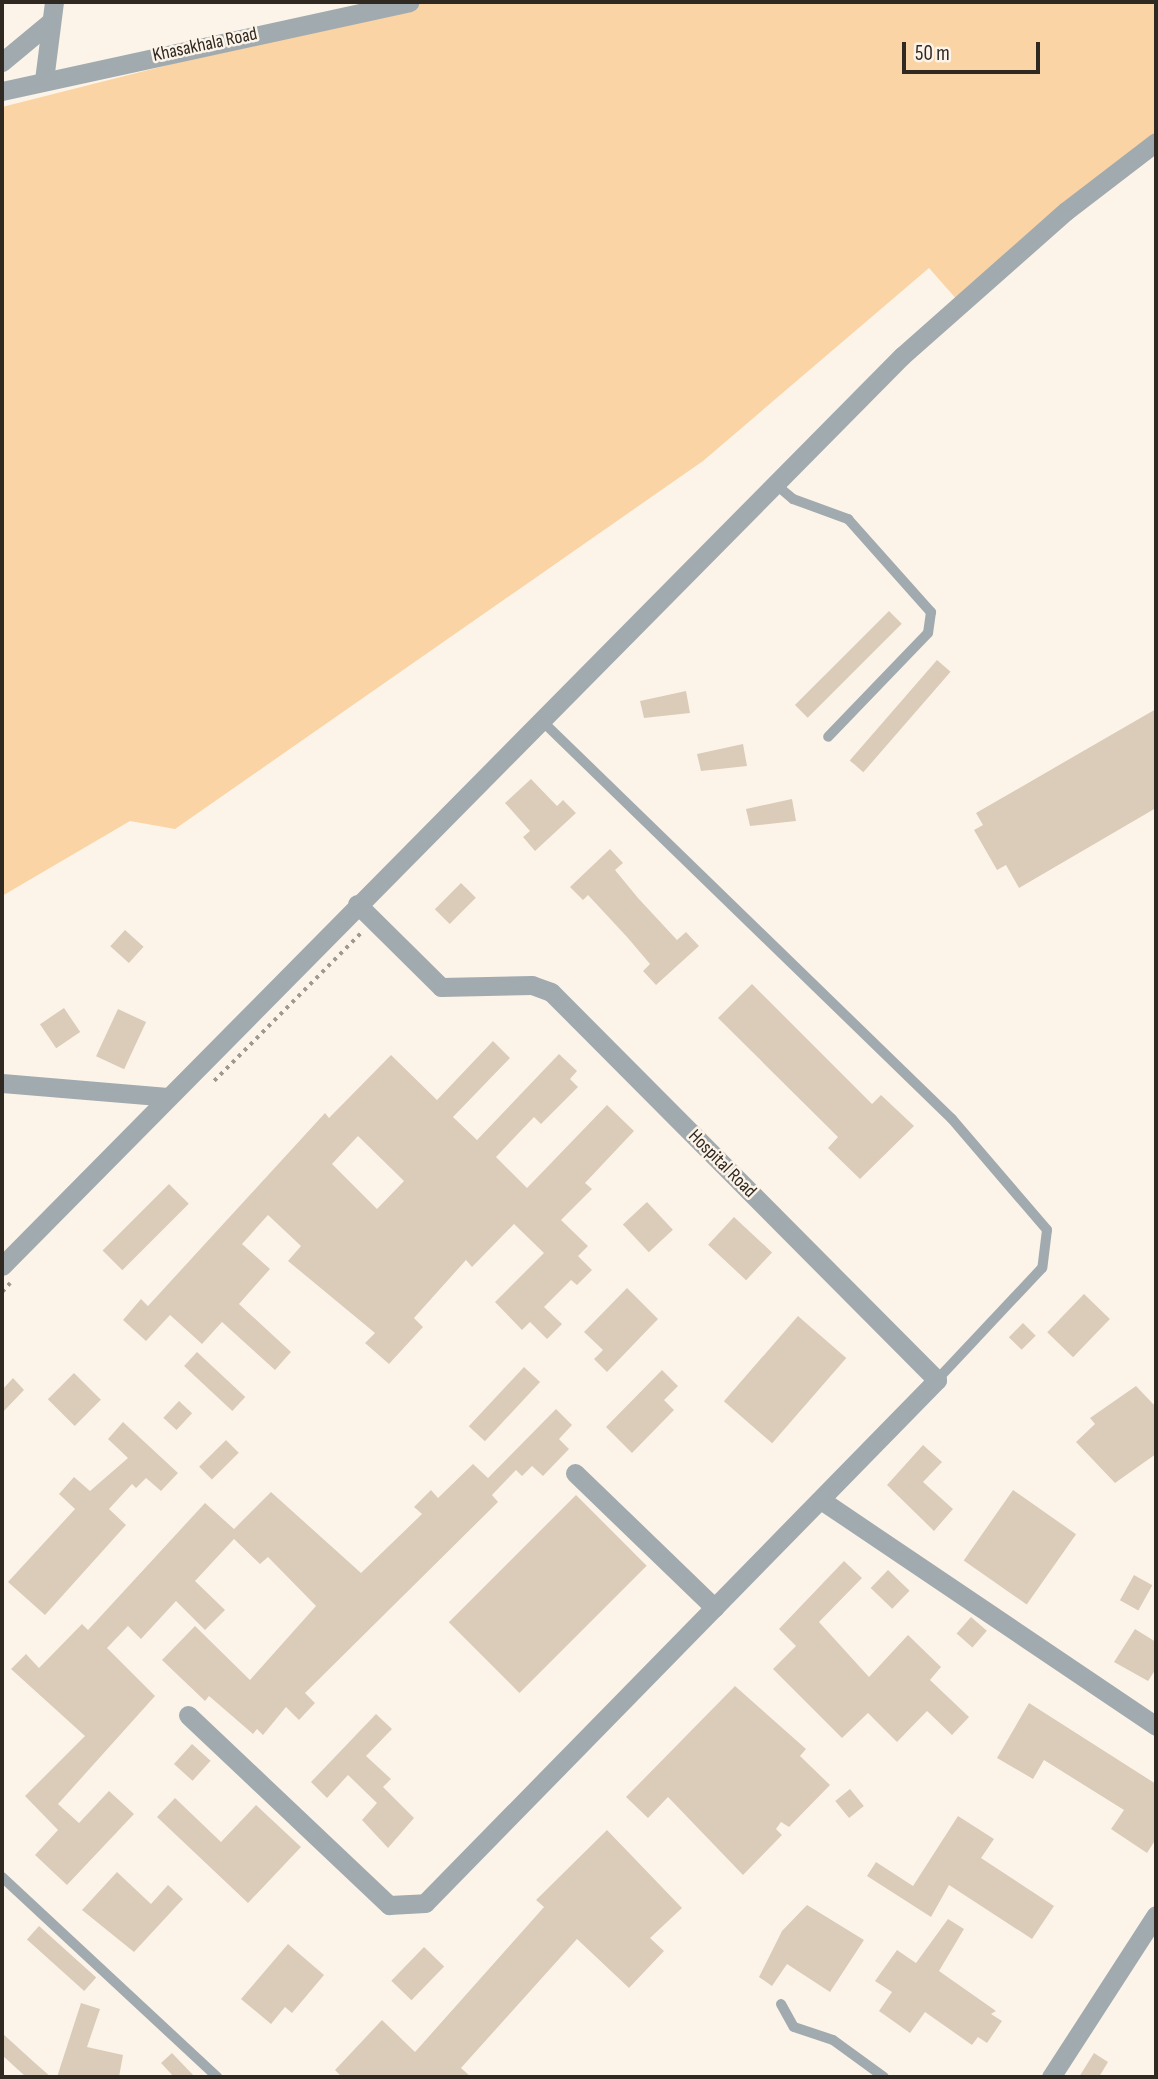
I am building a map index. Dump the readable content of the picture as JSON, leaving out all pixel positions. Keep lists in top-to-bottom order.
{
  "streets": {
    "street": ["Khasakhala Road", "Hospital Road"]
  },
  "scale_bar": "50 m"
}
